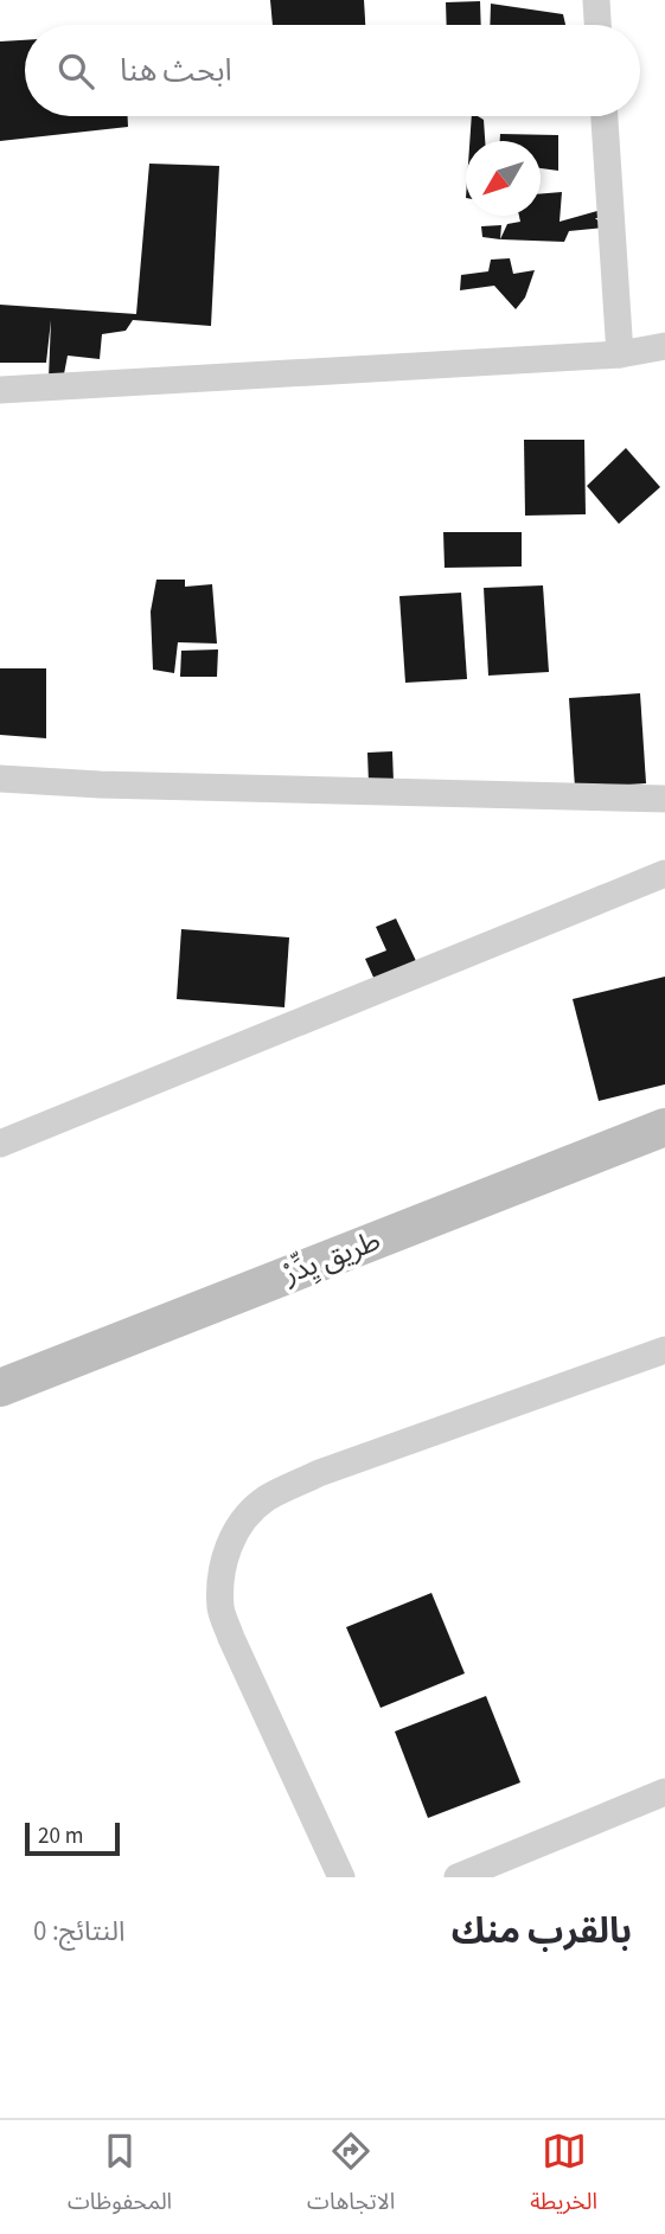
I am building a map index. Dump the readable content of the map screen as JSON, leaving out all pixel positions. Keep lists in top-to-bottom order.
{
  "streets": {
    "street": ["طريق يِدِّرْ"]
  },
  "scale_bar": "20 m",
  "north": "bottom left",
  "page": {
    "search": "ابحث هنا",
    "scale": "20 m",
    "heading": ["بالقرب منك", "النتائج: 0"],
    "nav": ["الخريطة", "الاتجاهات", "المحفوظات"]
  }
}
